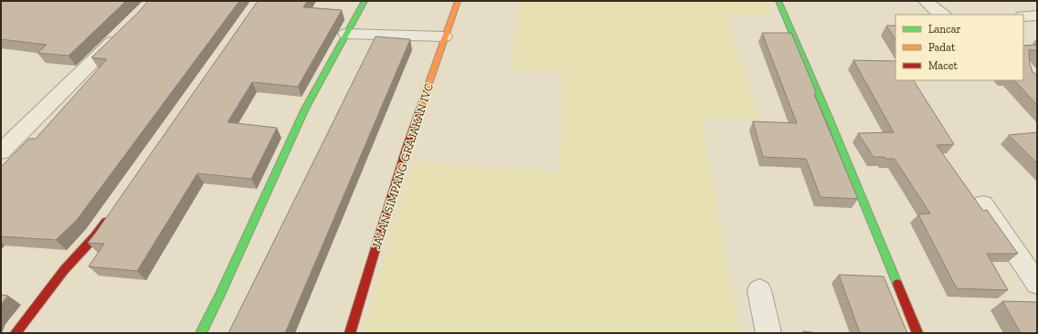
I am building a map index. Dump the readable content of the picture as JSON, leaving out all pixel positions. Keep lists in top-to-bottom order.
{
  "streets": {
    "street": ["JALAN SIMPANG GRAJAKAN IVC"]
  },
  "legend": ["Lancar", "Padat", "Macet"]
}
